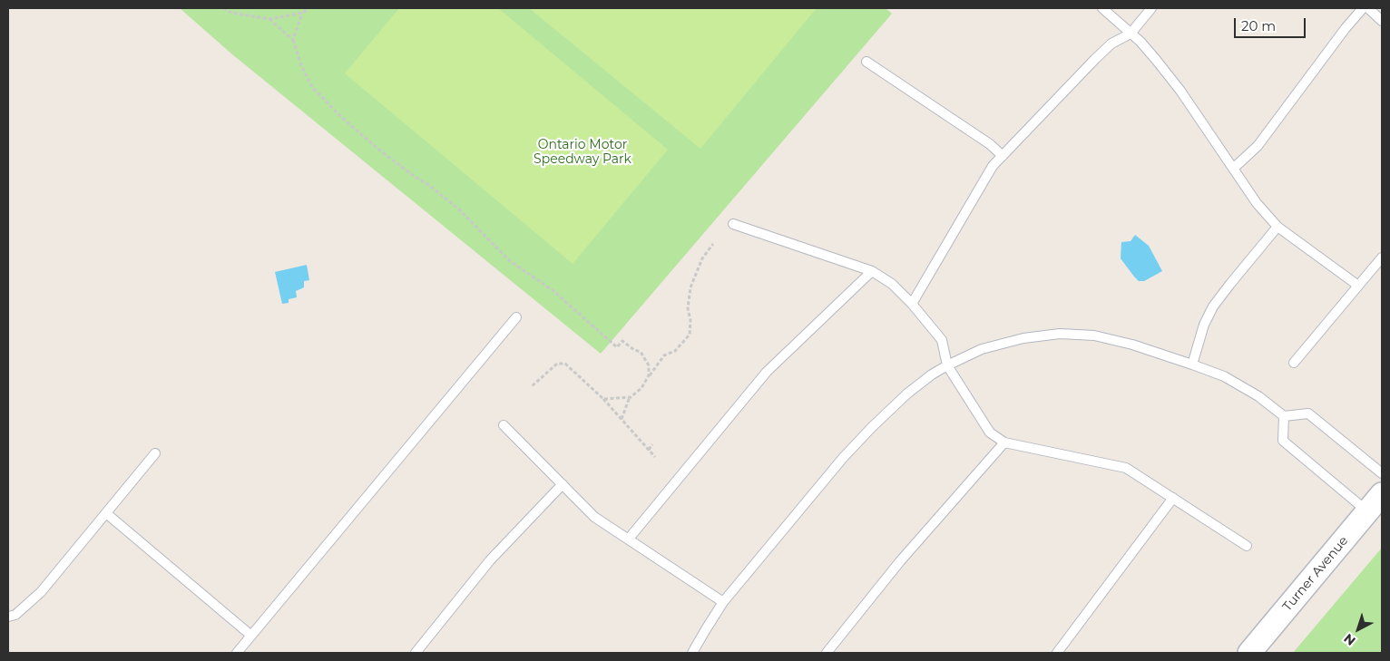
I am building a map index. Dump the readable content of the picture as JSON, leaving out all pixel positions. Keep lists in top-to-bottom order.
{
  "streets": {
    "street": ["Turner Avenue"]
  },
  "parks": ["Ontario Motor Speedway Park"],
  "scale_bar": "20 m",
  "north": "bottom left"
}
